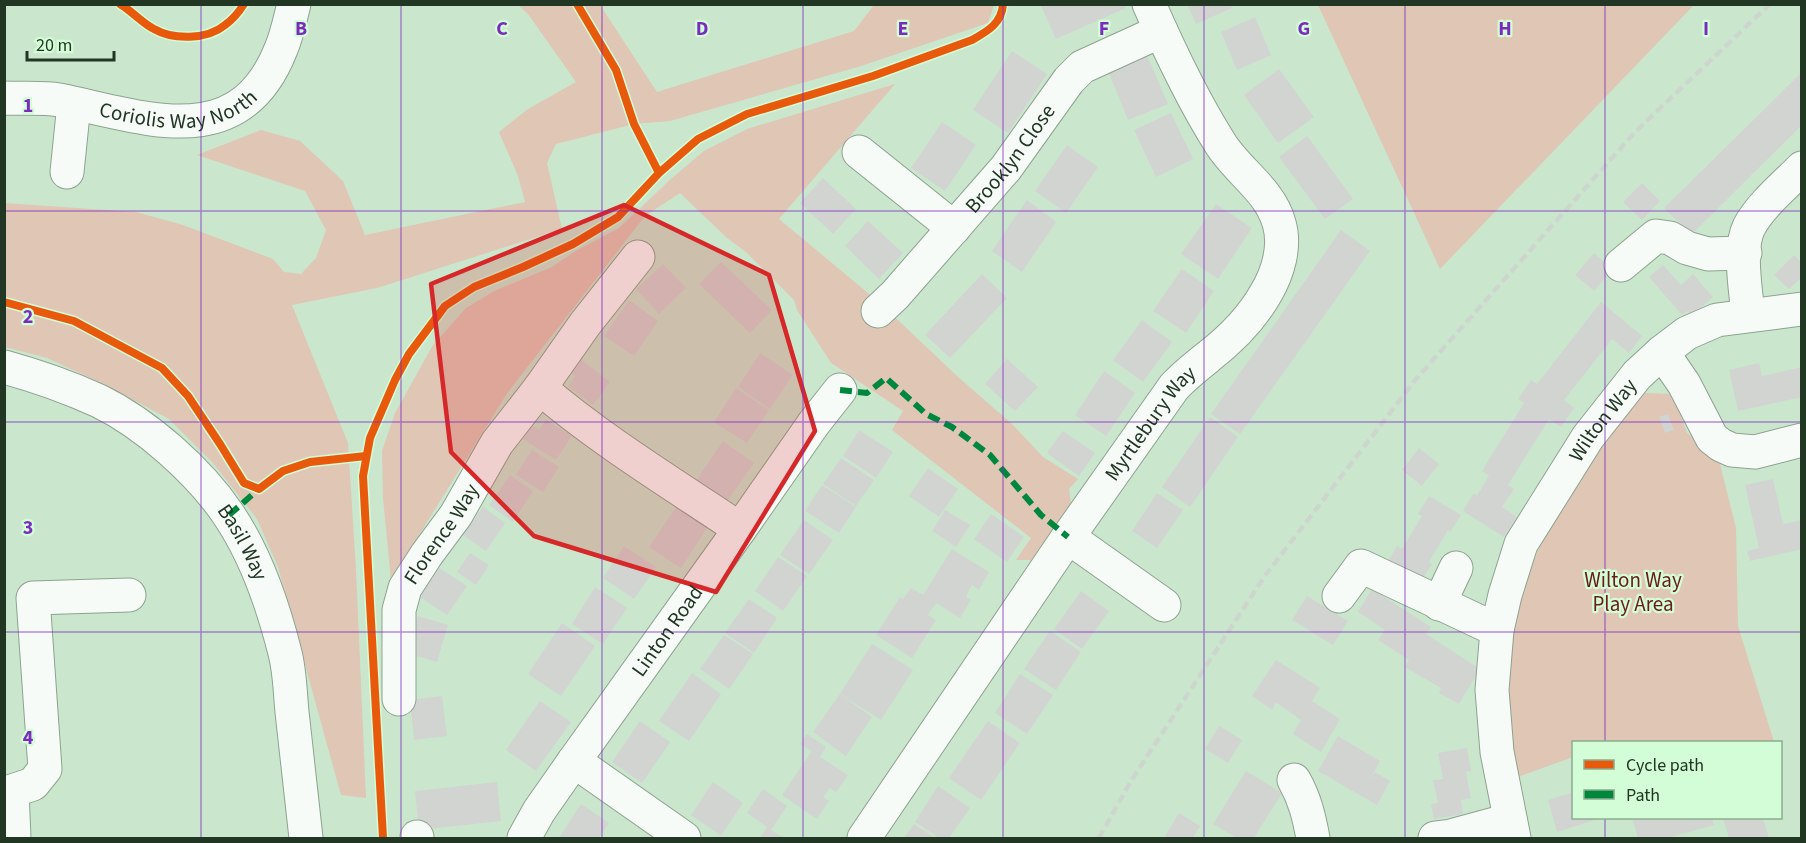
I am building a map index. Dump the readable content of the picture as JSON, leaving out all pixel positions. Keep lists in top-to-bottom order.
{
  "streets": {
    "street": [
      "Coriolis Way North",
      "Brooklyn Close",
      "Wilton Way",
      "Myrtlebury Way",
      "Florence Way",
      "Basil Way",
      "Linton Road"
    ]
  },
  "crossings": [
    ["Brooklyn Close", "Myrtlebury Way"]
  ],
  "parks": ["Wilton Way Play Area"],
  "legend": ["Cycle path", "Path"],
  "scale_bar": "20 m",
  "grid": {
    "columns": [
      "B",
      "C",
      "D",
      "E",
      "F",
      "G",
      "H",
      "I"
    ],
    "rows": [
      "1",
      "2",
      "3",
      "4"
    ]
  }
}
